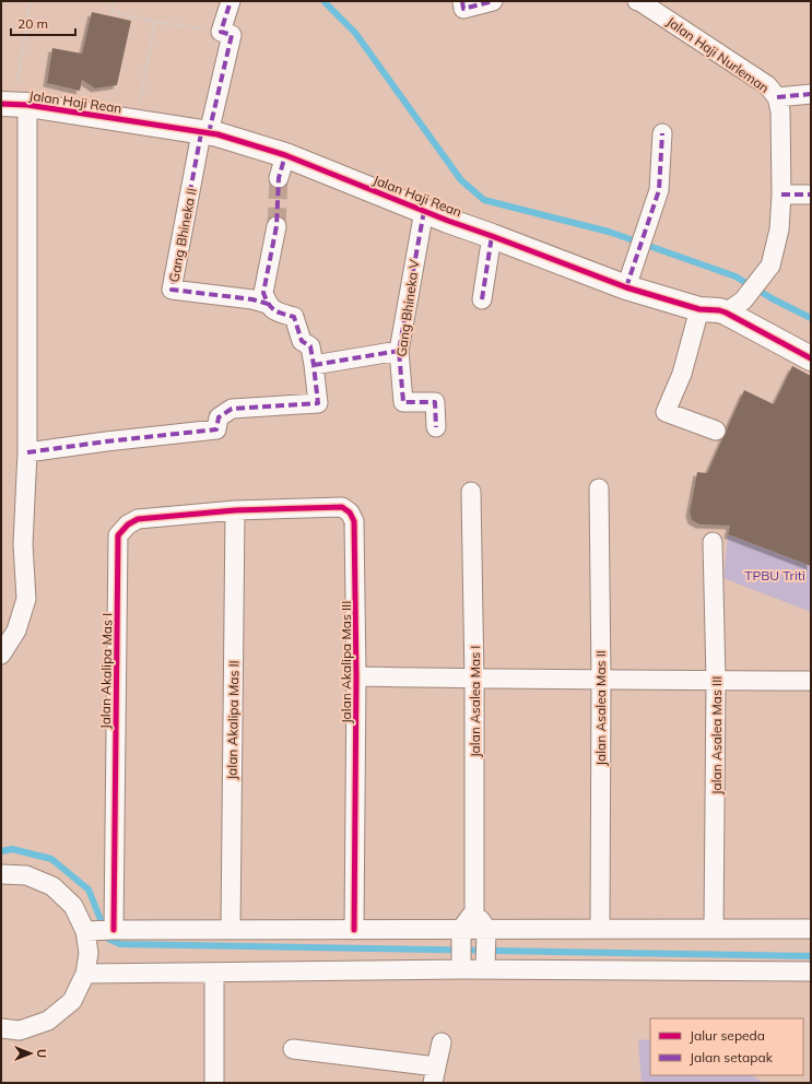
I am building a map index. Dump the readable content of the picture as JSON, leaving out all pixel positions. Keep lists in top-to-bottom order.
{
  "streets": {
    "street": [
      "Jalan Haji Nurleman",
      "Jalan Haji Rean",
      "Gang Bhineka II",
      "Gang Bhineka V",
      "Jalan Akalipa Mas III",
      "Jalan Akalipa Mas I",
      "Jalan Asalea Mas I",
      "Jalan Asalea Mas II",
      "Jalan Akalipa Mas II",
      "Jalan Asalea Mas III"
    ]
  },
  "crossings": [
    ["Jalan Haji Nurleman", "Jalan Haji Rean"],
    ["Jalan Haji Rean", "Gang Bhineka II"],
    ["Jalan Haji Rean", "Gang Bhineka V"],
    ["Jalan Akalipa Mas III", "Jalan Akalipa Mas I"],
    ["Jalan Akalipa Mas III", "Jalan Akalipa Mas II"],
    ["Jalan Akalipa Mas I", "Jalan Akalipa Mas II"]
  ],
  "parks": ["TPBU Triti"],
  "legend": ["Jalur sepeda", "Jalan setapak"],
  "scale_bar": "20 m",
  "north": "right"
}
